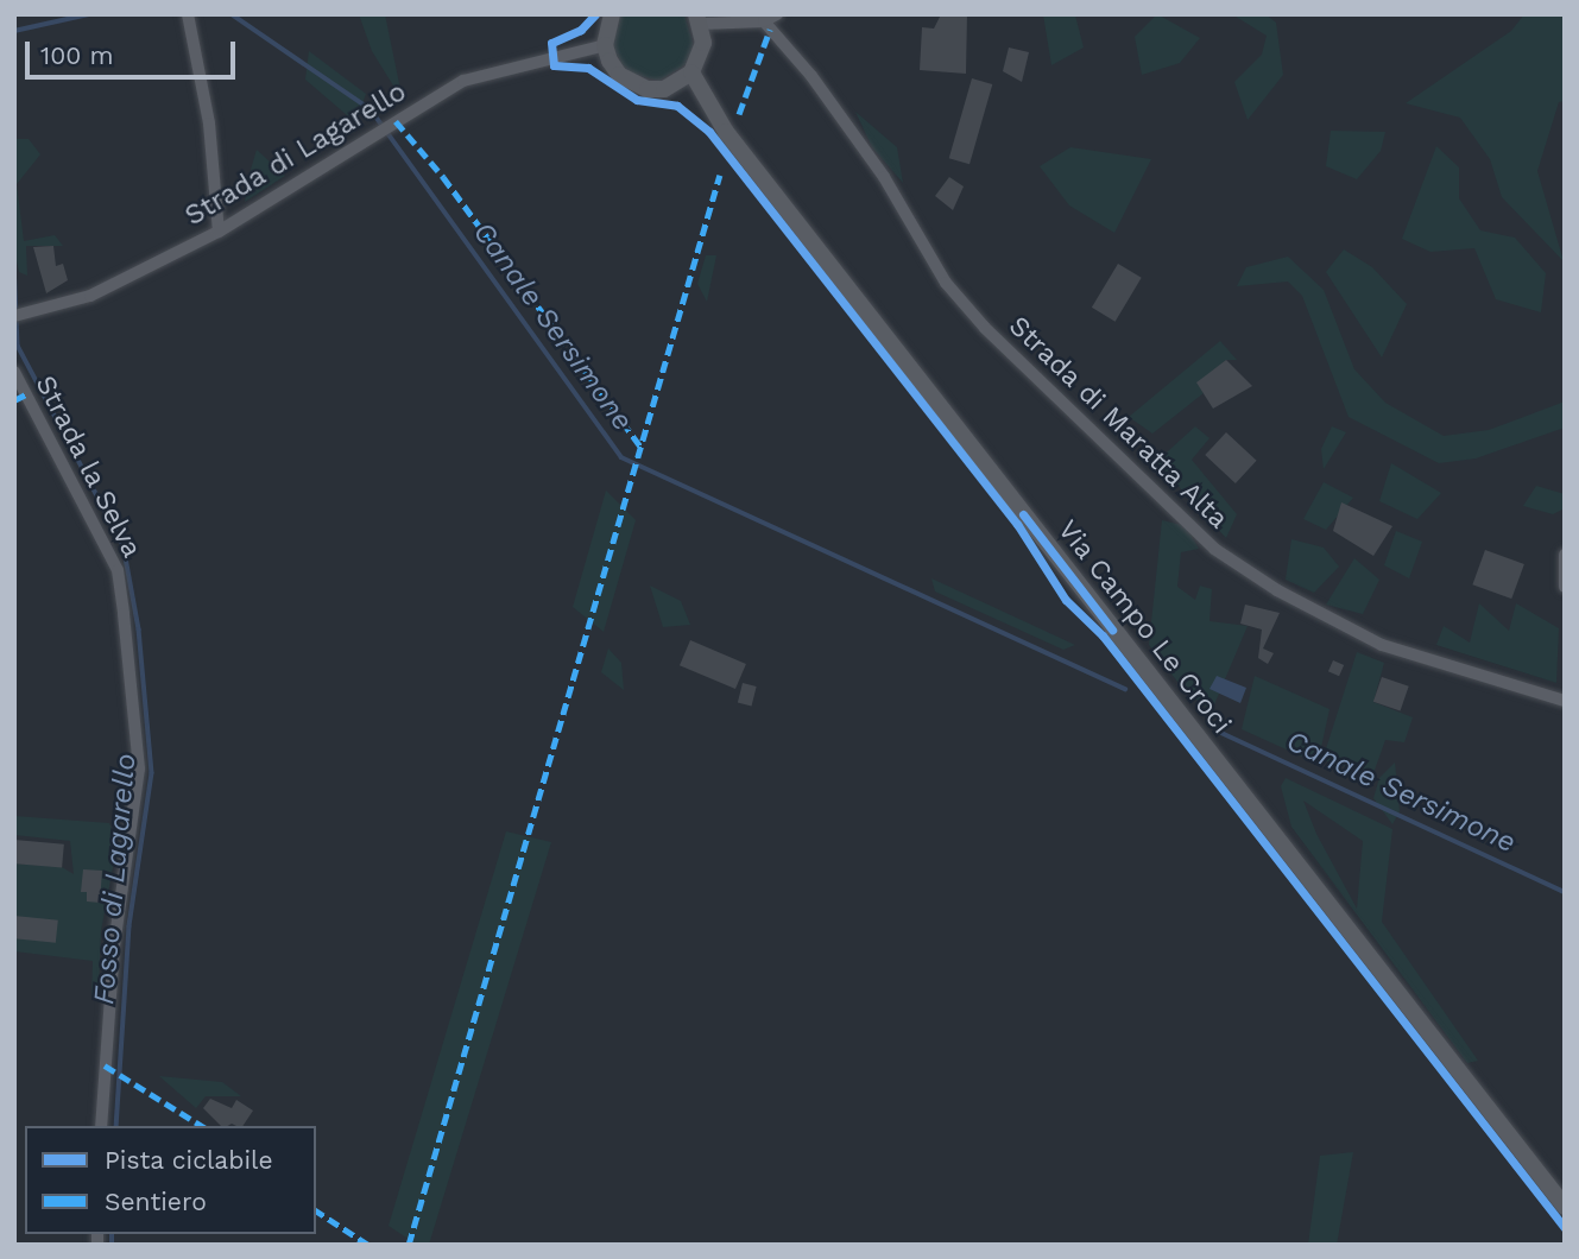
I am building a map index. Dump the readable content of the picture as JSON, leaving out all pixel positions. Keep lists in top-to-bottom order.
{
  "streets": {
    "street": [
      "Strada di Lagarello",
      "Strada di Maratta Alta",
      "Strada la Selva",
      "Via Campo Le Croci"
    ]
  },
  "water": ["Canale Sersimone", "Fosso di Lagarello"],
  "legend": ["Pista ciclabile", "Sentiero"],
  "scale_bar": "100 m"
}
